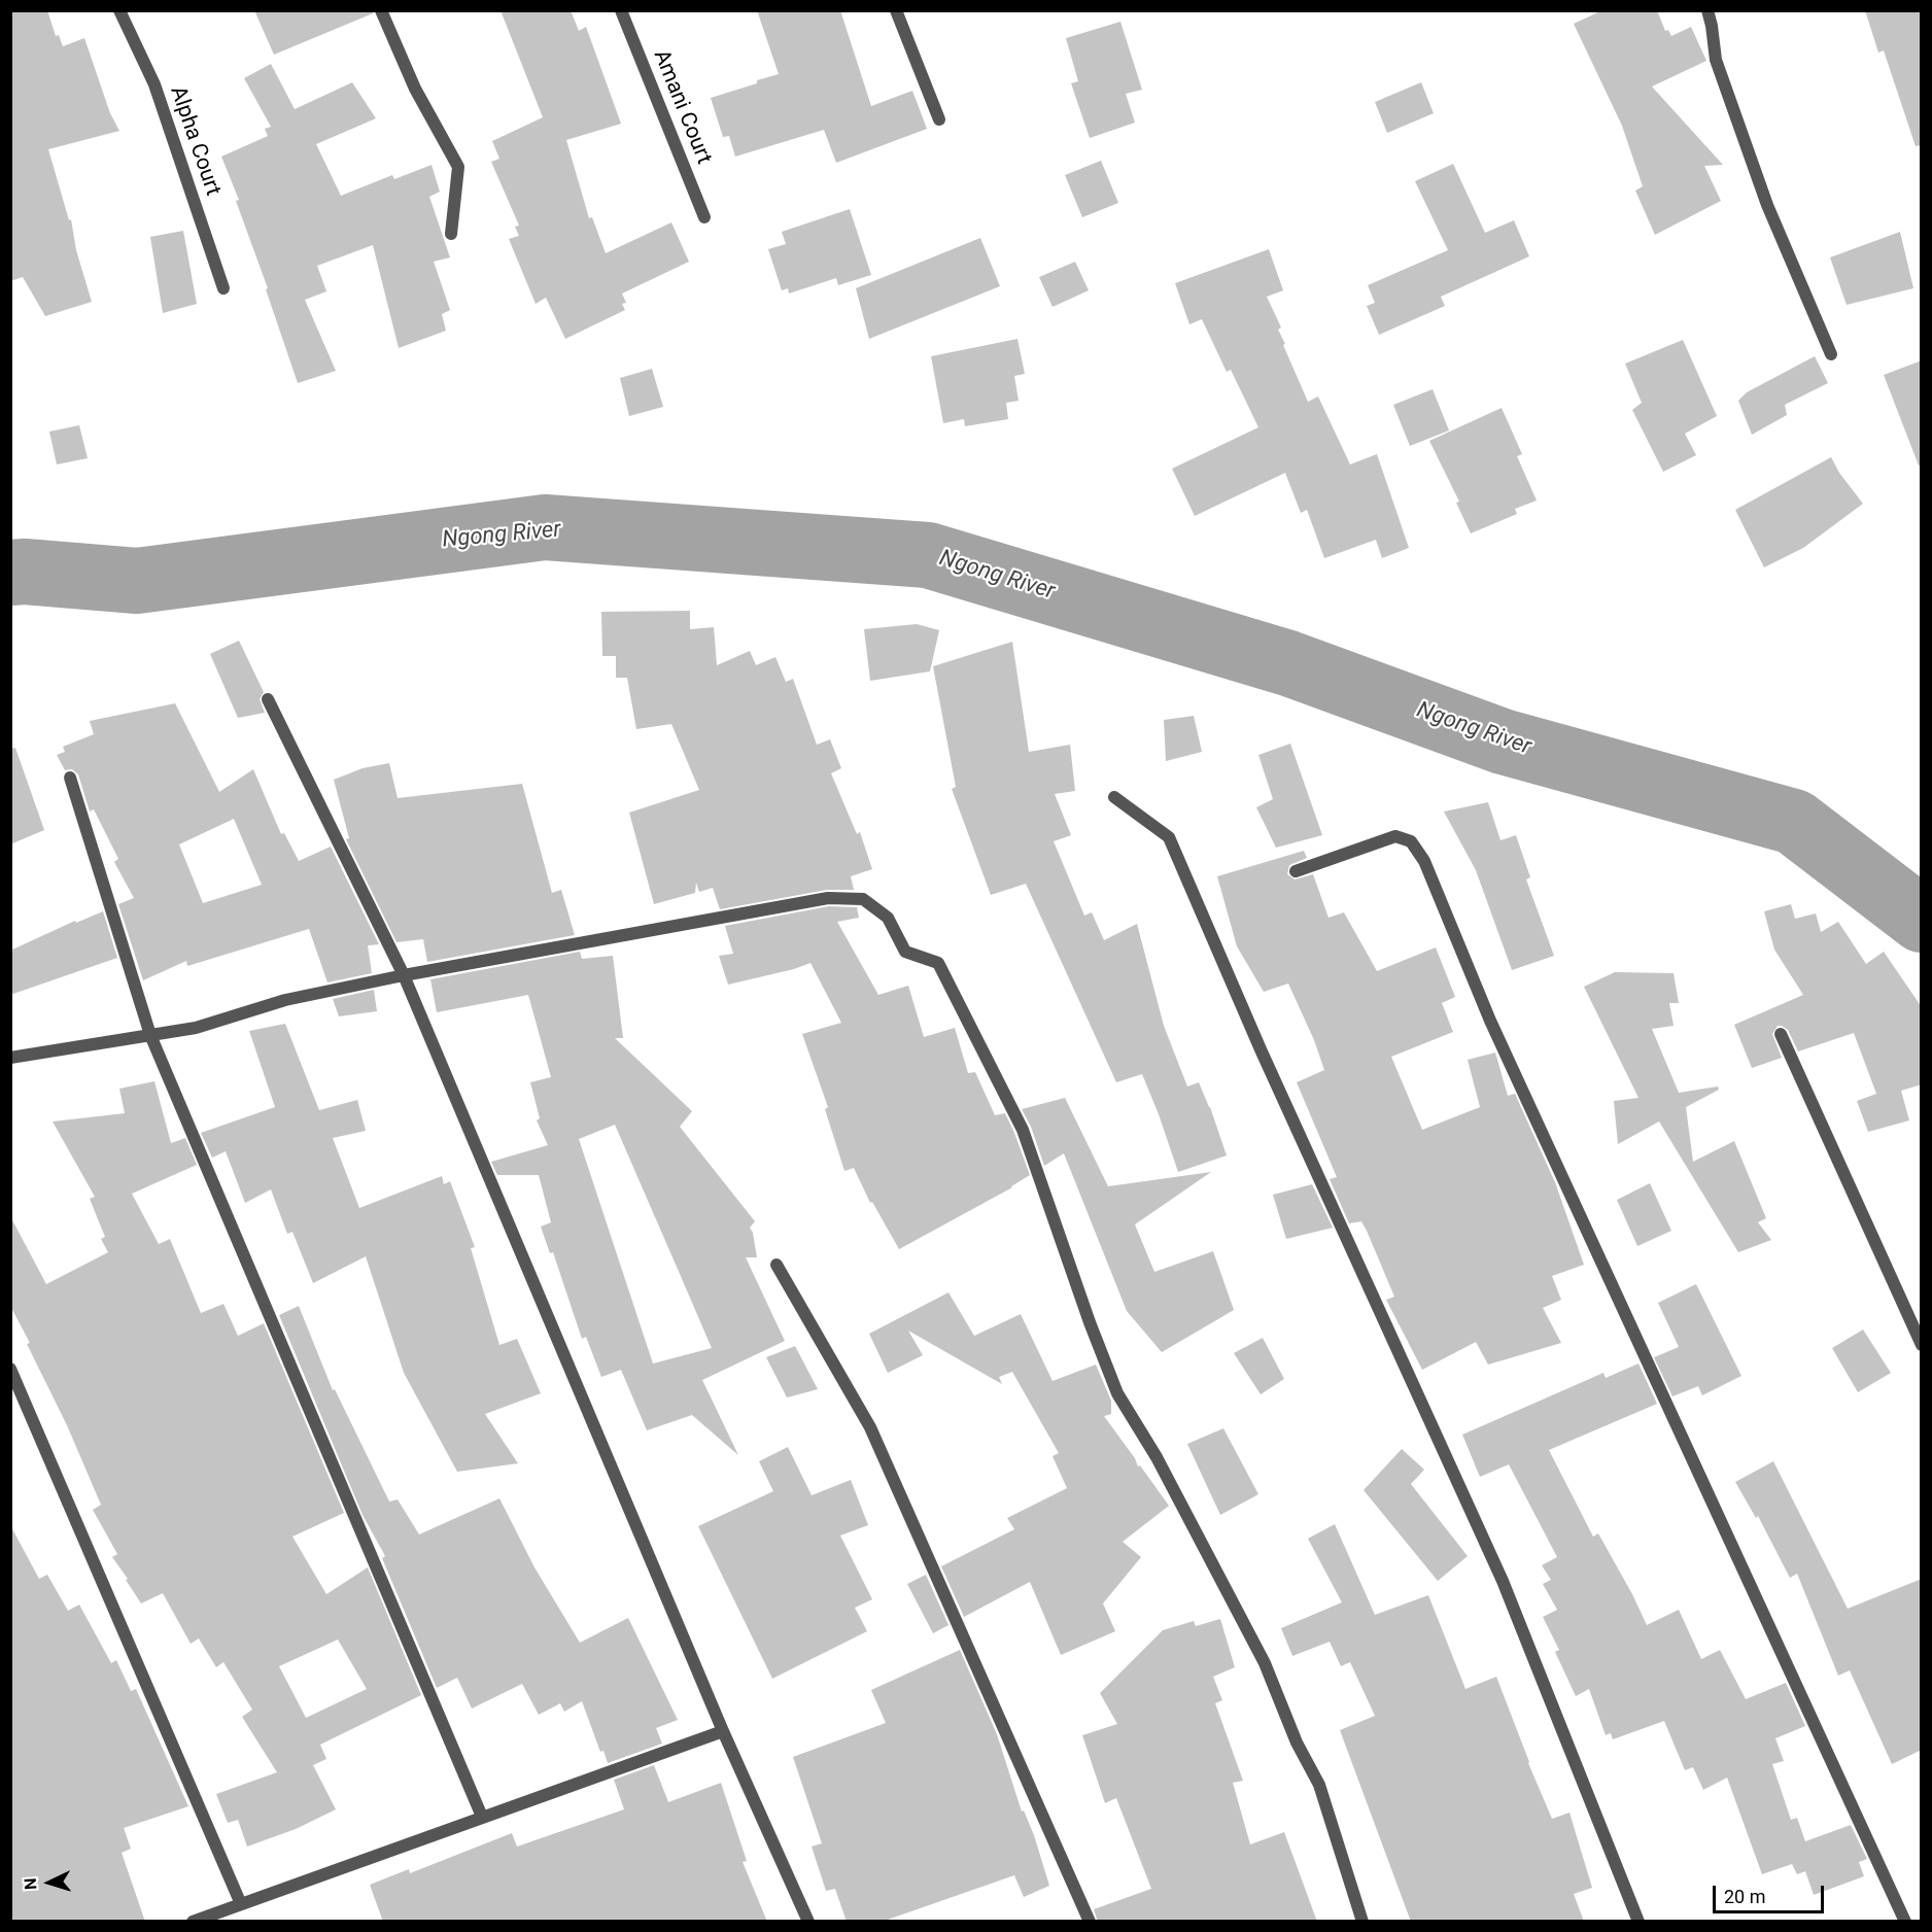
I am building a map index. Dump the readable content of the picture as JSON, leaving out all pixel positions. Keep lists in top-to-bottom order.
{
  "streets": {
    "street": ["Amani Court", "Alpha Court"]
  },
  "water": ["Ngong River"],
  "scale_bar": "20 m",
  "north": "left"
}
